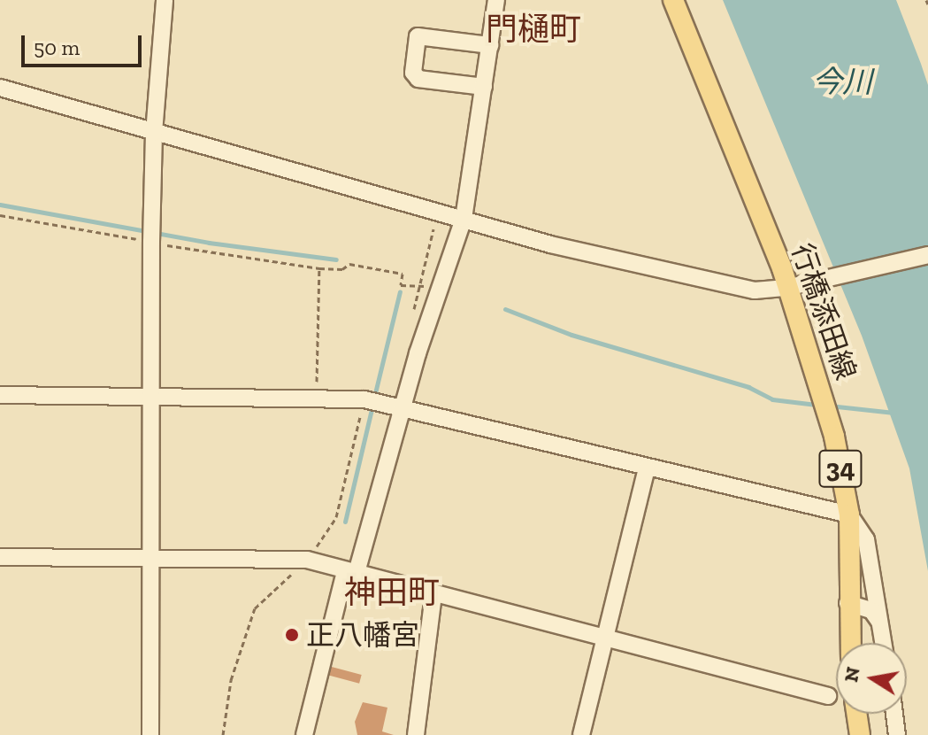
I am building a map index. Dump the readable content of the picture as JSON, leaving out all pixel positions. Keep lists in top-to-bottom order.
{
  "streets": {
    "main road": ["行橋添田線", "34"]
  },
  "districts": ["門樋町", "神田町"],
  "water": ["今川"],
  "places": ["正八幡宮"],
  "scale_bar": "50 m",
  "north": "left"
}
